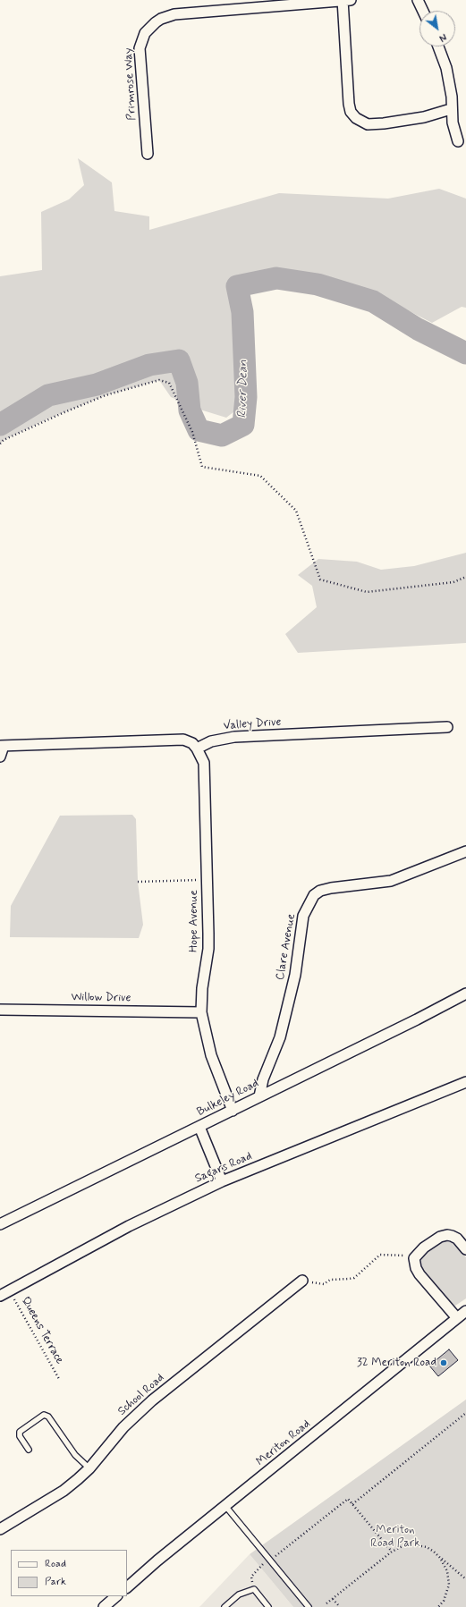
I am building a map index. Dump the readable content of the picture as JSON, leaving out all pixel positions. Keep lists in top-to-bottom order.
{
  "streets": {
    "street": [
      "Primrose Way",
      "Valley Drive",
      "Hope Avenue",
      "Clare Avenue",
      "Willow Drive",
      "Bulkeley Road",
      "Sagars Road",
      "School Road",
      "Meriton Road"
    ],
    "path": ["Queens Terrace"]
  },
  "crossings": [
    ["Valley Drive", "Hope Avenue"],
    ["Hope Avenue", "Willow Drive"],
    ["Hope Avenue", "Bulkeley Road"],
    ["Clare Avenue", "Bulkeley Road"],
    ["Sagars Road", "Queens Terrace"]
  ],
  "water": ["River Dean"],
  "parks": ["Meriton Road Park"],
  "places": ["32 Meriton Road"],
  "legend": ["Road", "Park"],
  "north": "bottom right"
}
